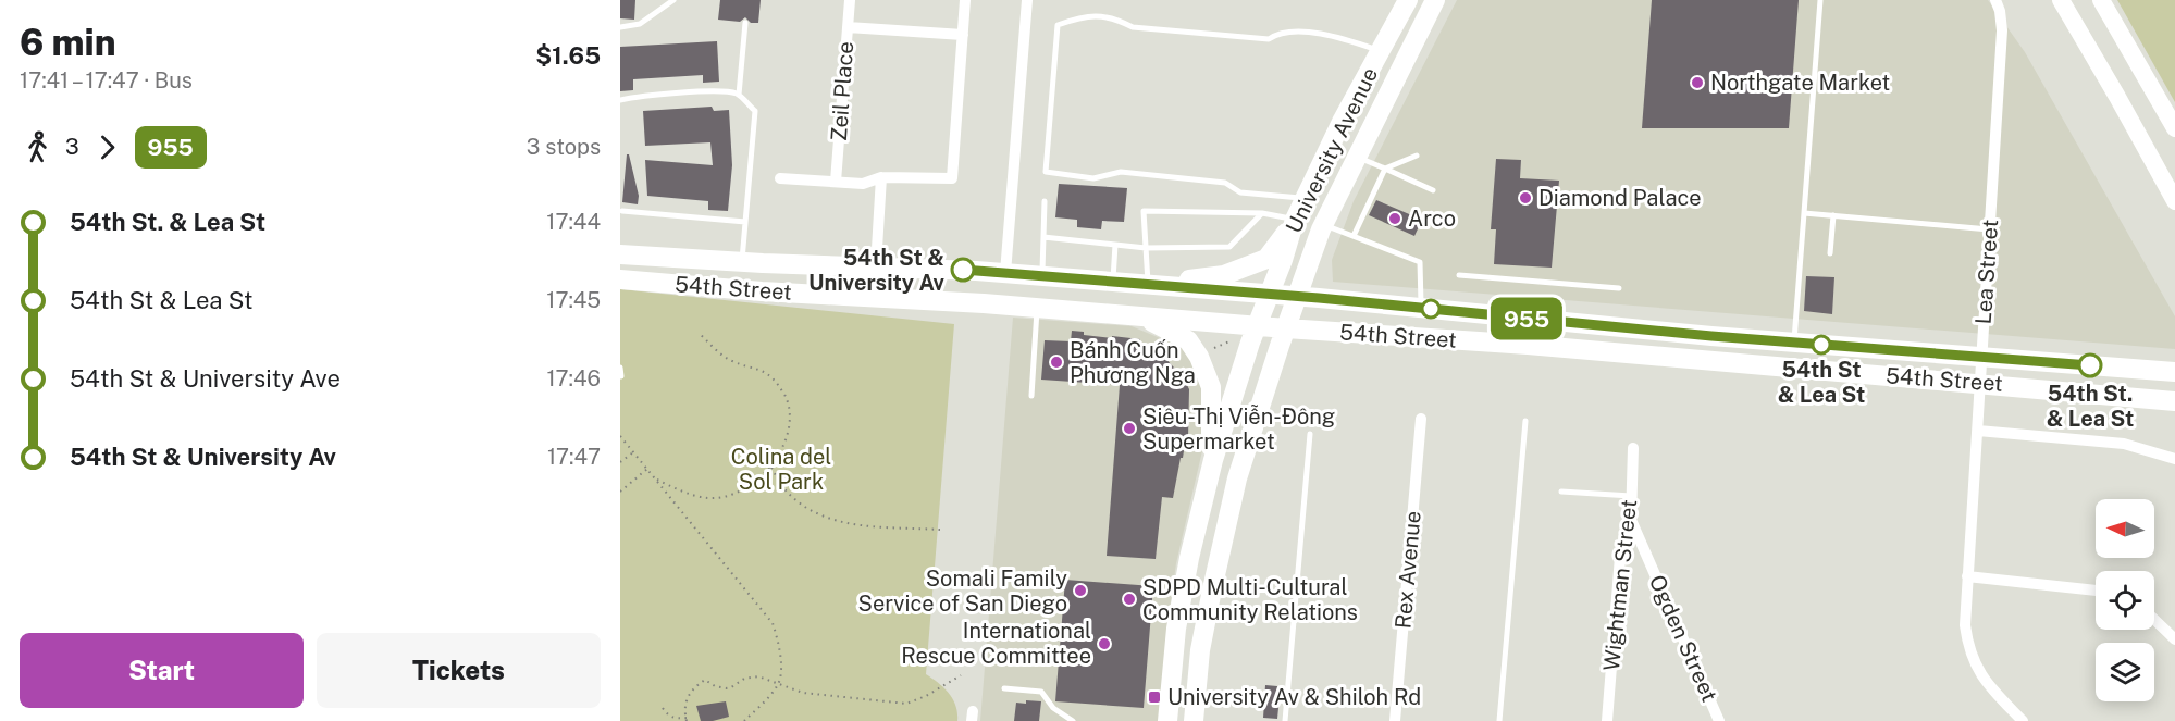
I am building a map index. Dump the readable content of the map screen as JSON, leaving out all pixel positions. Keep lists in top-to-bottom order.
{
  "streets": {
    "main road": ["University Avenue", "54th Street"],
    "street": [
      "Zeil Place",
      "Lea Street",
      "Rex Avenue",
      "Wightman Street",
      "Ogden Street"
    ]
  },
  "crossings": [
    ["University Avenue", "54th Street"],
    ["Lea Street", "54th Street"],
    ["Wightman Street", "Ogden Street"]
  ],
  "parks": ["Colina del Sol Park"],
  "places": {
    "other": [
      "Northgate Market",
      "Diamond Palace",
      "Arco",
      "54th St & University Av",
      "54th St & Lea St",
      "Bánh Cuốn Phương Nga",
      "54th St. & Lea St",
      "Siêu-Thị Viễn-Đông Supermarket",
      "Somali Family Service of San Diego",
      "SDPD Multi-Cultural Community Relations",
      "International Rescue Committee"
    ],
    "transit": ["University Av & Shiloh Rd"]
  },
  "lines": ["bus line 955"],
  "north": "left",
  "page": {
    "heading": ["6 min", "17:41 – 17:47 · Bus", "$1.65"],
    "on_map": "955",
    "legs": ["3", "955", "3 stops"],
    "list": [
      {
        "name": "54th St. & Lea St",
        "value": "17:44"
      },
      {
        "name": "54th St & Lea St",
        "value": "17:45"
      },
      {
        "name": "54th St & University Ave",
        "value": "17:46"
      },
      {
        "name": "54th St & University Av",
        "value": "17:47"
      }
    ],
    "buttons": ["Start", "Tickets"]
  }
}
